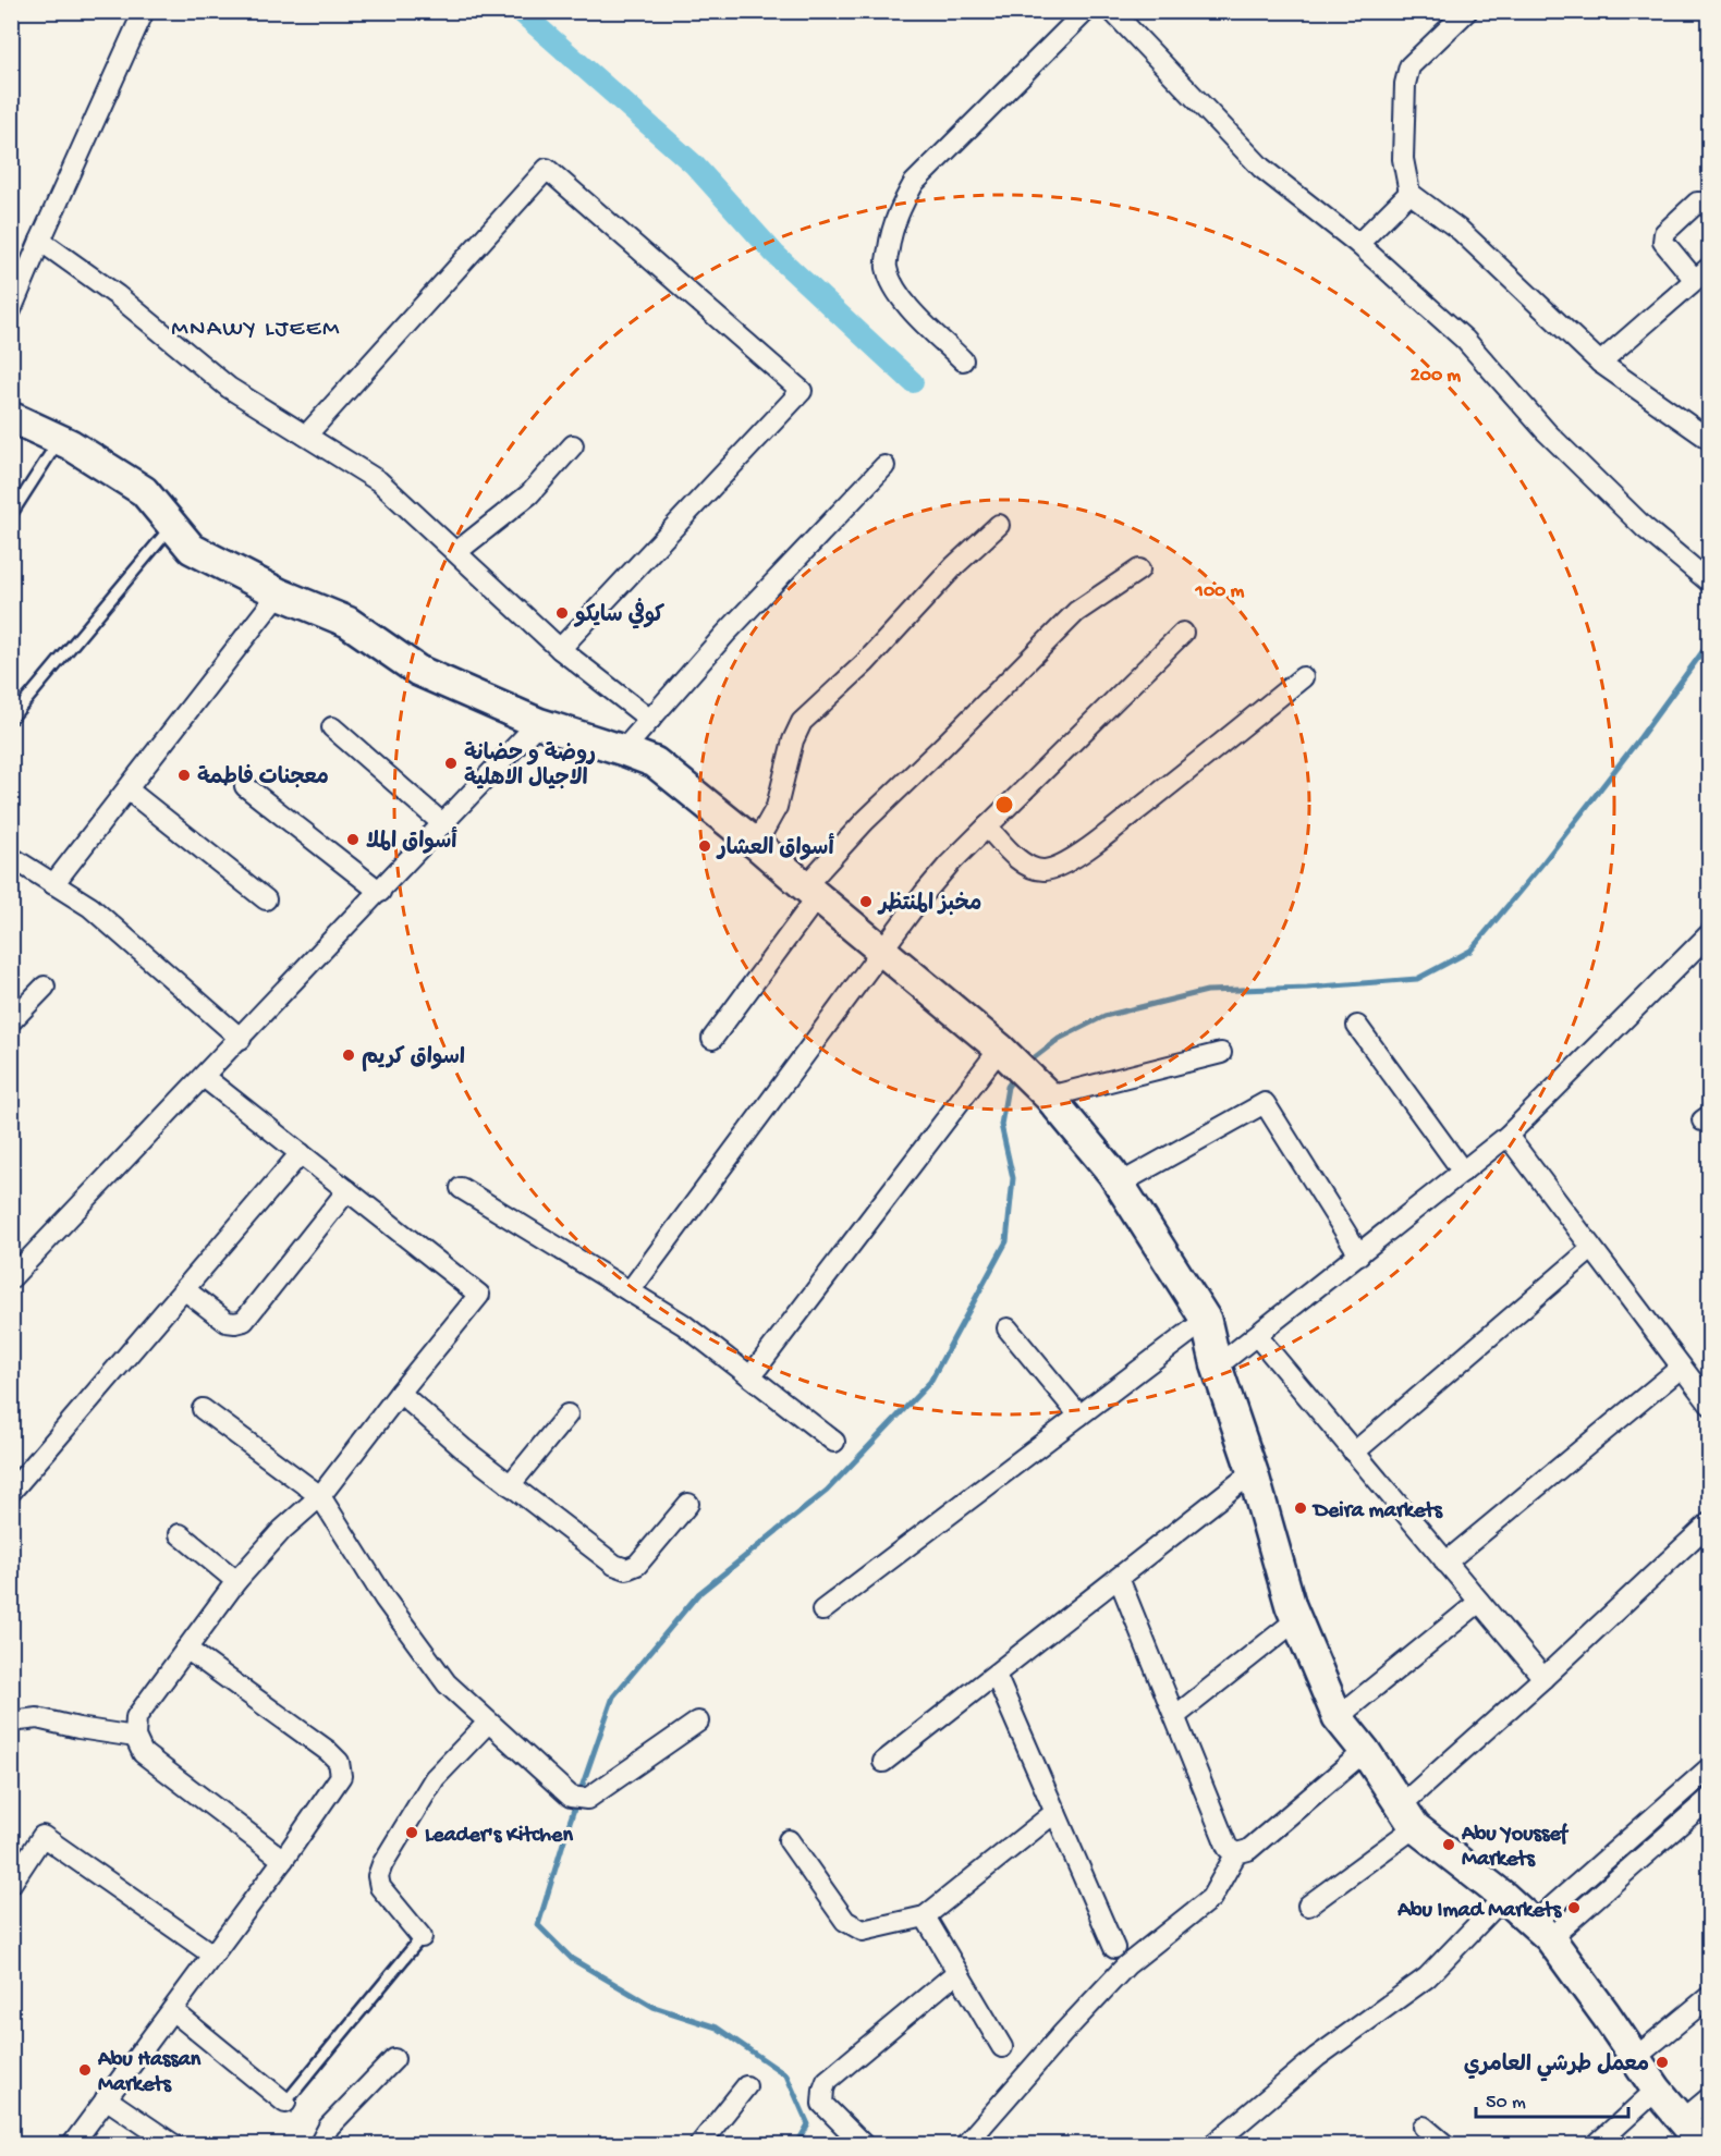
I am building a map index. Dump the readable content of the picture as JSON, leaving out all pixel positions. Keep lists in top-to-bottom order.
{
  "districts": ["MNAWY LJEEM"],
  "places": [
    "كوفي سايكو",
    "روضة و حضانة الاجيال الاهلية",
    "معجنات فاطمة",
    "أسواق الملا",
    "أسواق العشار",
    "مخبز المنتظر",
    "اسواق كريم",
    "Deira markets",
    "Leader's Kitchen",
    "Abu Youssef Markets",
    "Abu Imad Markets",
    "معمل طرشي العامري",
    "Abu Hassan Markets"
  ],
  "scale_bar": "50 m",
  "rings": ["200 m", "100 m"]
}
